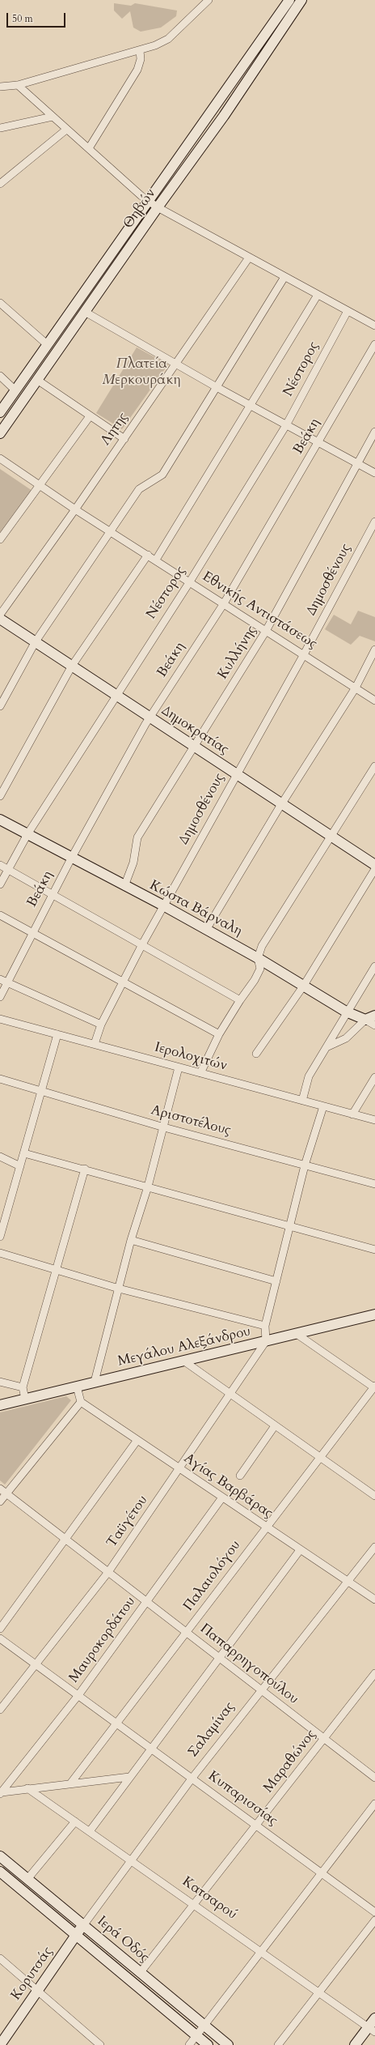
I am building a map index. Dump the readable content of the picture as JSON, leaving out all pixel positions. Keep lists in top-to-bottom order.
{
  "streets": {
    "main road": [
      "Θηβών",
      "Δημοκρατίας",
      "Κώστα Βάρναλη",
      "Μεγάλου Αλεξάνδρου",
      "Σαλαμίνας",
      "Ιερά Οδός",
      "Κορυτσάς"
    ],
    "street": [
      "Νέστορος",
      "Λητης",
      "Βεάκη",
      "Δημοσθένους",
      "Εθνικής Αντιστάσεως",
      "Κυλλήνης",
      "Ιερολοχιτών",
      "Αριστοτέλους",
      "Αγίας Βαρβάρας",
      "Ταϋγέτου",
      "Παλαιολόγου",
      "Μαυροκορδάτου",
      "Παπαρρηγοπούλου",
      "Μαραθώνος",
      "Κυπαρισσίας",
      "Κατσαρού"
    ]
  },
  "crossings": [
    ["Νέστορος", "Εθνικής Αντιστάσεως"],
    ["Νέστορος", "Δημοκρατίας"],
    ["Νέστορος", "Κώστα Βάρναλη"],
    ["Λητης", "Εθνικής Αντιστάσεως"],
    ["Βεάκη", "Εθνικής Αντιστάσεως"],
    ["Βεάκη", "Δημοκρατίας"],
    ["Βεάκη", "Κώστα Βάρναλη"],
    ["Δημοσθένους", "Εθνικής Αντιστάσεως"],
    ["Δημοσθένους", "Δημοκρατίας"],
    ["Δημοσθένους", "Κώστα Βάρναλη"],
    ["Δημοσθένους", "Ιερολοχιτών"],
    ["Εθνικής Αντιστάσεως", "Κυλλήνης"],
    ["Κυλλήνης", "Δημοκρατίας"],
    ["Κυλλήνης", "Κώστα Βάρναλη"],
    ["Μεγάλου Αλεξάνδρου", "Ταϋγέτου"],
    ["Αγίας Βαρβάρας", "Ταϋγέτου"],
    ["Αγίας Βαρβάρας", "Παλαιολόγου"],
    ["Αγίας Βαρβάρας", "Μαυροκορδάτου"],
    ["Αγίας Βαρβάρας", "Σαλαμίνας"],
    ["Ταϋγέτου", "Παπαρρηγοπούλου"],
    ["Ταϋγέτου", "Κυπαρισσίας"],
    ["Παλαιολόγου", "Παπαρρηγοπούλου"],
    ["Παλαιολόγου", "Κυπαρισσίας"],
    ["Μαυροκορδάτου", "Παπαρρηγοπούλου"],
    ["Μαυροκορδάτου", "Κυπαρισσίας"],
    ["Παπαρρηγοπούλου", "Σαλαμίνας"],
    ["Παπαρρηγοπούλου", "Μαραθώνος"],
    ["Σαλαμίνας", "Κυπαρισσίας"],
    ["Σαλαμίνας", "Κατσαρού"],
    ["Σαλαμίνας", "Ιερά Οδός"],
    ["Σαλαμίνας", "Κορυτσάς"],
    ["Μαραθώνος", "Κυπαρισσίας"],
    ["Μαραθώνος", "Κατσαρού"],
    ["Μαραθώνος", "Ιερά Οδός"],
    ["Ιερά Οδός", "Κορυτσάς"]
  ],
  "parks": ["Πλατεία Μερκουράκη"],
  "scale_bar": "50 m"
}
